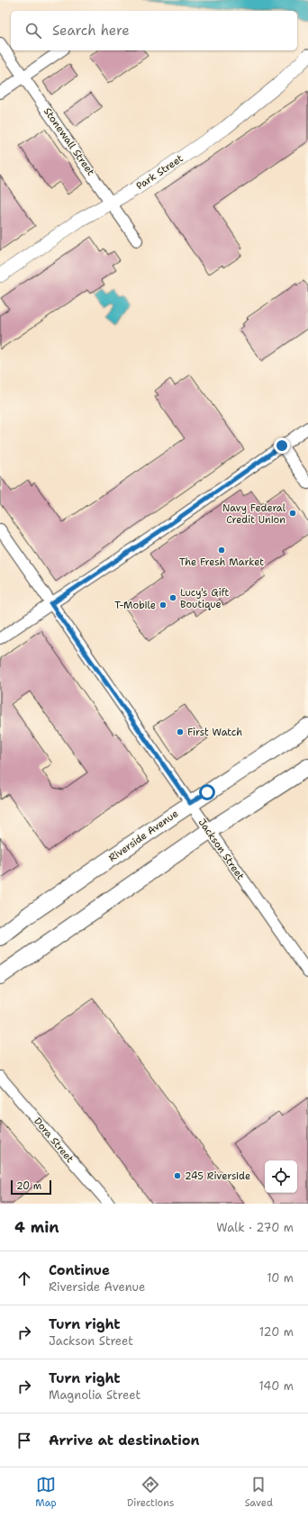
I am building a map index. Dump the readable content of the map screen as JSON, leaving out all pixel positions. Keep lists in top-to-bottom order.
{
  "streets": {
    "main road": ["Riverside Avenue"],
    "street": [
      "Stonewall Street",
      "Park Street",
      "Jackson Street",
      "Dora Street"
    ]
  },
  "crossings": [
    ["Stonewall Street", "Park Street"],
    ["Riverside Avenue", "Jackson Street"]
  ],
  "places": [
    "Navy Federal Credit Union",
    "The Fresh Market",
    "Lucy's Gift Boutique",
    "T-Mobile",
    "First Watch",
    "245 Riverside"
  ],
  "scale_bar": "20 m",
  "page": {
    "search": "Search here",
    "scale": "20 m",
    "heading": ["4 min", "Walk · 270 m"],
    "list": [
      ["Continue", "Riverside Avenue", "10 m"],
      ["Turn right", "Jackson Street", "120 m"],
      ["Turn right", "Magnolia Street", "140 m"],
      "Arrive at destination"
    ],
    "nav": ["Map", "Directions", "Saved"]
  }
}
